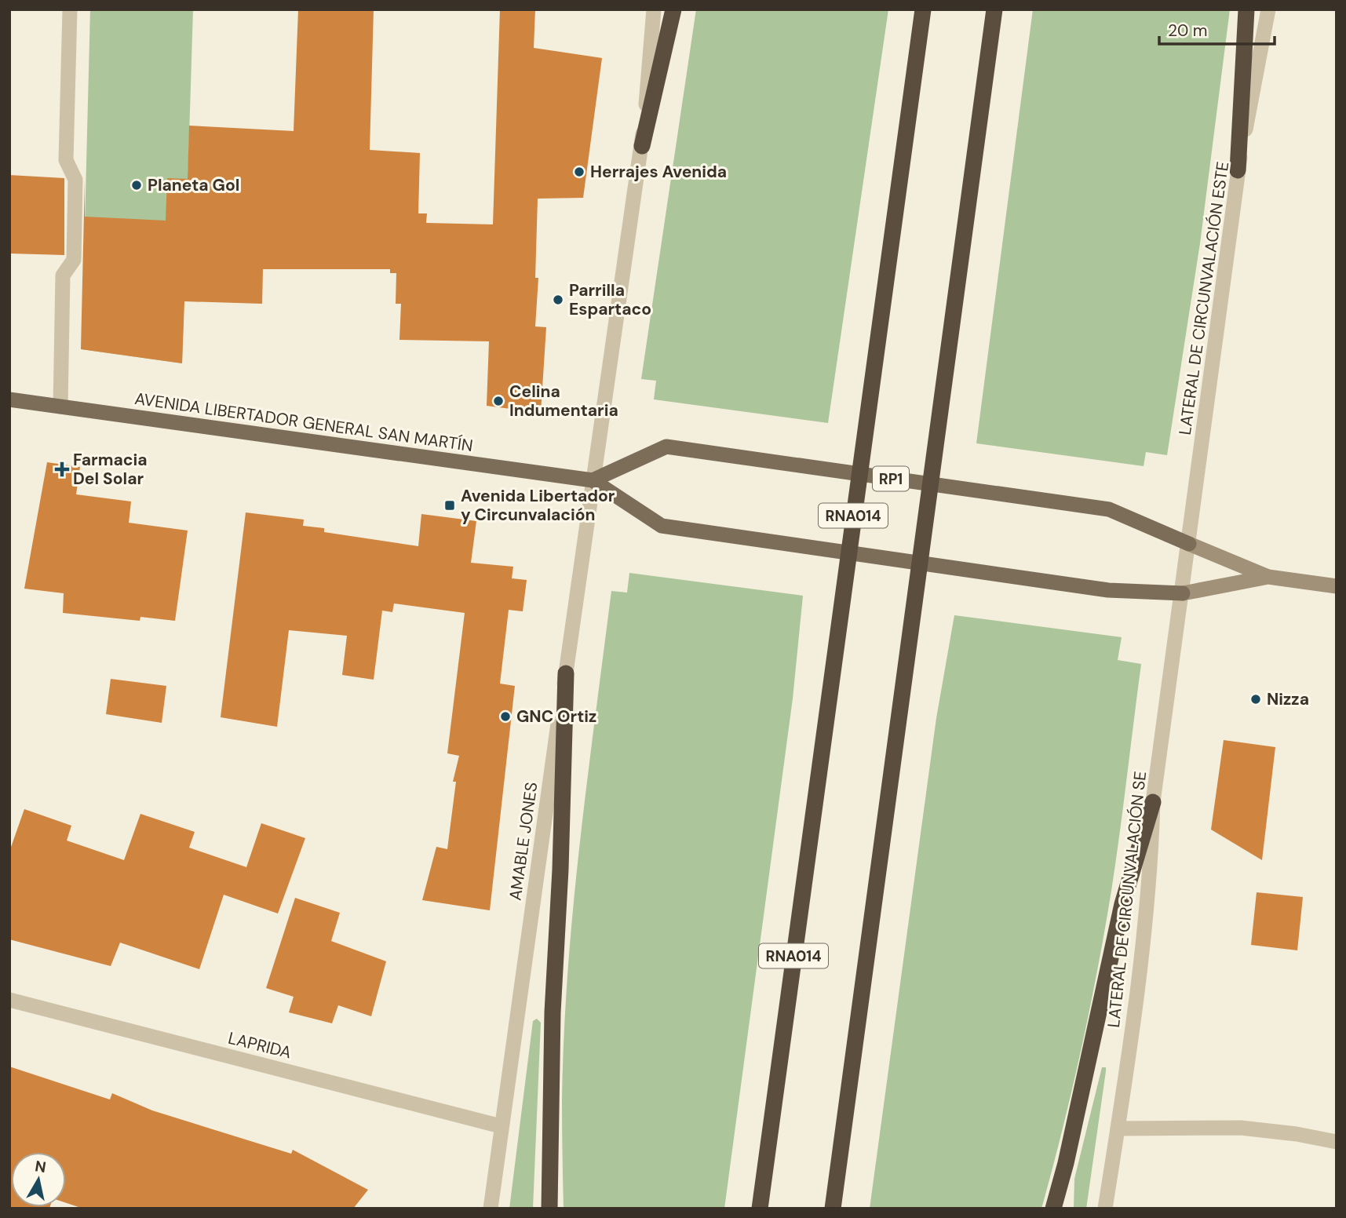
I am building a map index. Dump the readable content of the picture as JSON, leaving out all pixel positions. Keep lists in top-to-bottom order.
{
  "streets": {
    "highway": ["RNA014"],
    "main road": ["AVENIDA LIBERTADOR GENERAL SAN MARTÍN", "RP1"],
    "street": [
      "LATERAL DE CIRCUNVALACIÓN ESTE",
      "AMABLE JONES",
      "LATERAL DE CIRCUNVALACIÓN SE",
      "LAPRIDA"
    ]
  },
  "crossings": [
    ["LATERAL DE CIRCUNVALACIÓN ESTE", "AVENIDA LIBERTADOR GENERAL SAN MARTÍN"],
    ["LATERAL DE CIRCUNVALACIÓN ESTE", "RP1"],
    ["LATERAL DE CIRCUNVALACIÓN ESTE", "LATERAL DE CIRCUNVALACIÓN SE"],
    ["AVENIDA LIBERTADOR GENERAL SAN MARTÍN", "RP1"],
    ["AVENIDA LIBERTADOR GENERAL SAN MARTÍN", "AMABLE JONES"],
    ["AVENIDA LIBERTADOR GENERAL SAN MARTÍN", "LATERAL DE CIRCUNVALACIÓN SE"],
    ["RP1", "AMABLE JONES"],
    ["AMABLE JONES", "LAPRIDA"]
  ],
  "places": {
    "other": [
      "Herrajes Avenida",
      "Planeta Gol",
      "Parrilla Espartaco",
      "Celina Indumentaria",
      "Nizza",
      "GNC Ortiz"
    ],
    "health": ["Farmacia Del Solar"],
    "transit": ["Avenida Libertador y Circunvalación"]
  },
  "scale_bar": "20 m",
  "north": "top"
}
